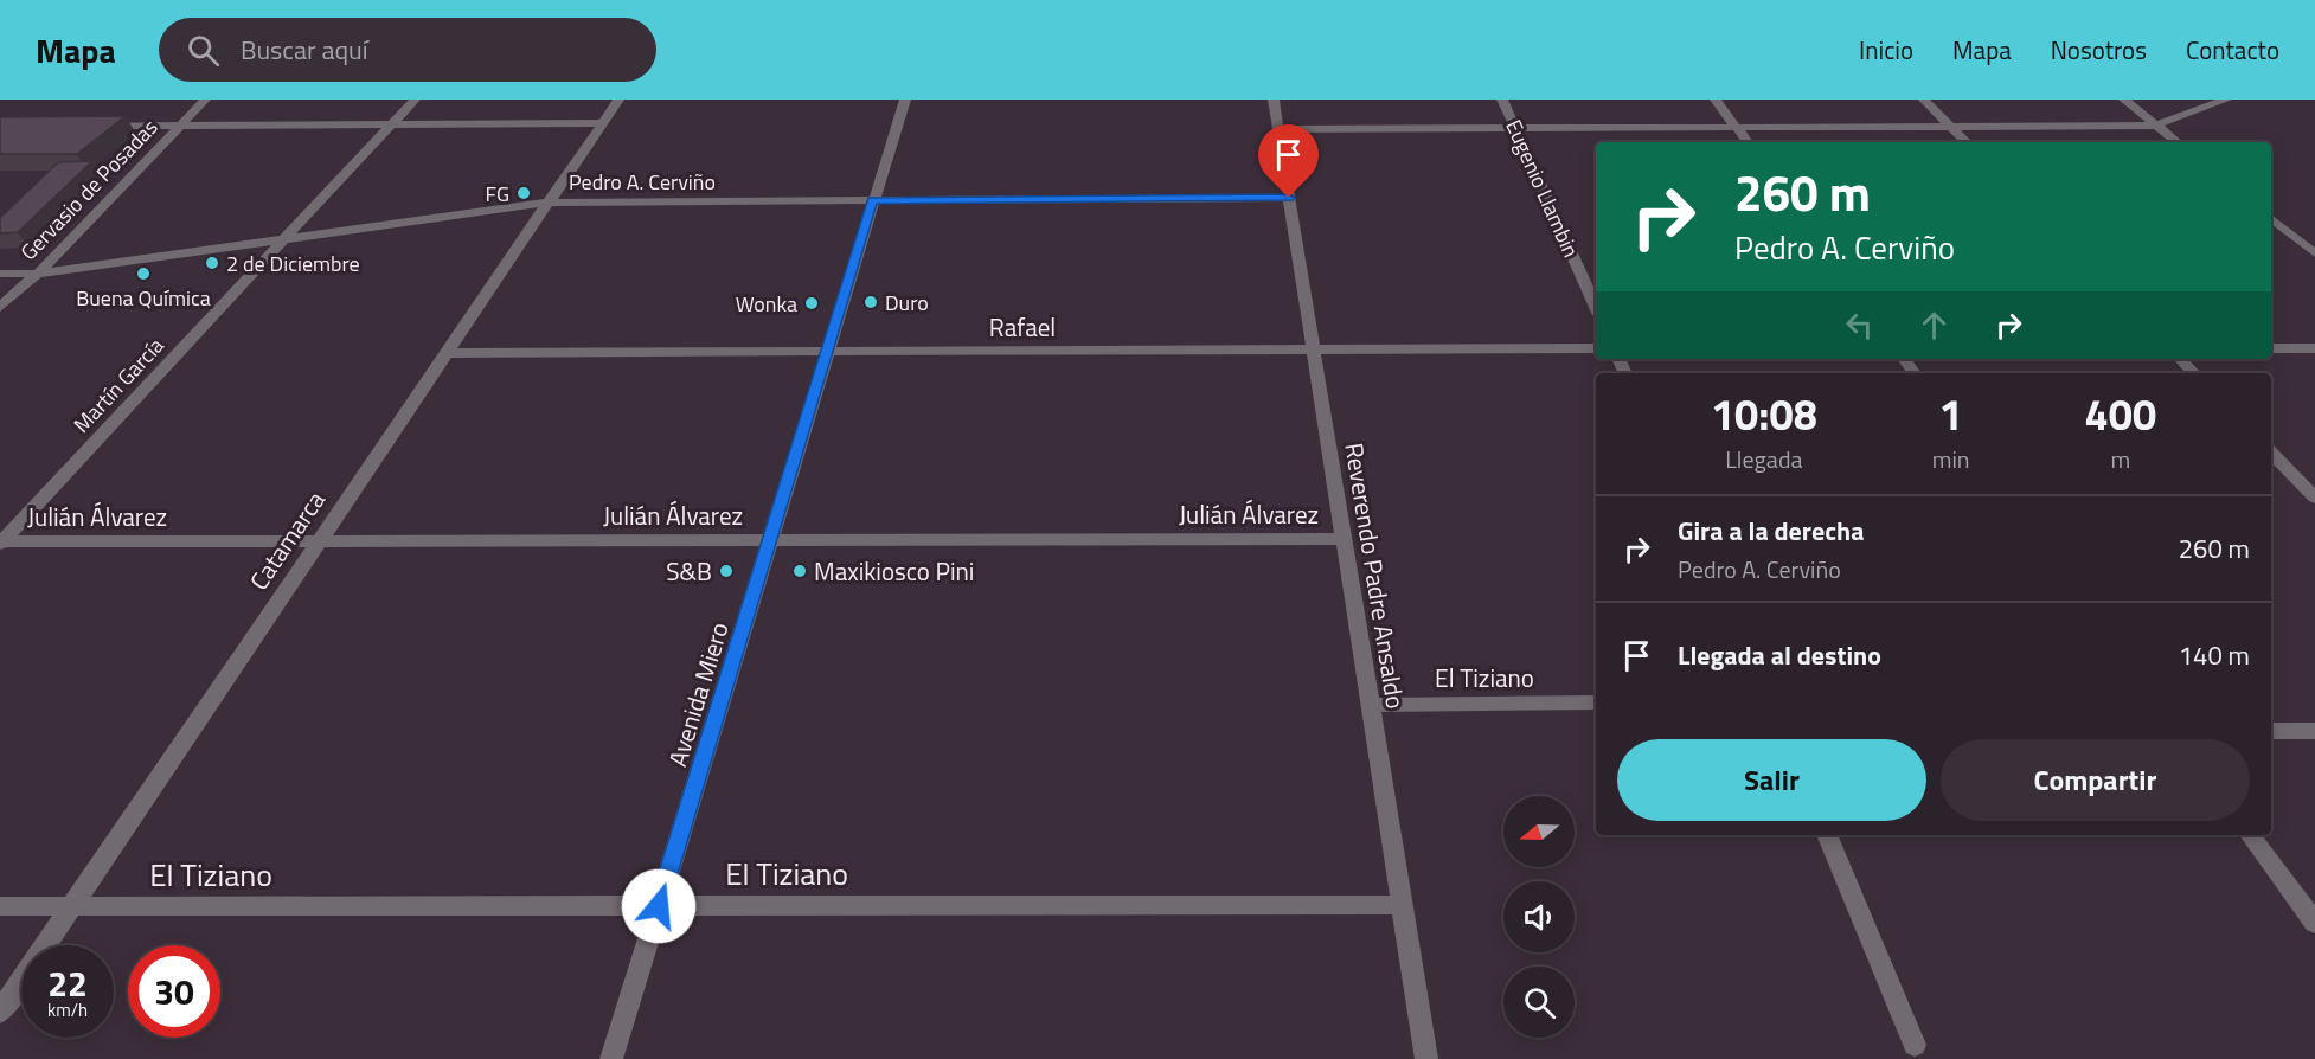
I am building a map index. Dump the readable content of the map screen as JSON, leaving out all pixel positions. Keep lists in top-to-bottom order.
{
  "streets": {
    "street": [
      "Pedro A. Cerviño",
      "Eugenio Llambin",
      "Gervasio de Posadas",
      "Rafael",
      "Martín García",
      "Julián Álvarez",
      "Catamarca",
      "Reverendo Padre Ansaldo",
      "El Tiziano",
      "Avenida Miero"
    ]
  },
  "crossings": [
    ["Pedro A. Cerviño", "Gervasio de Posadas"],
    ["Pedro A. Cerviño", "Martín García"],
    ["Pedro A. Cerviño", "Catamarca"],
    ["Pedro A. Cerviño", "Reverendo Padre Ansaldo"],
    ["Pedro A. Cerviño", "Avenida Miero"],
    ["Rafael", "Catamarca"],
    ["Rafael", "Reverendo Padre Ansaldo"],
    ["Rafael", "Avenida Miero"],
    ["Martín García", "Julián Álvarez"],
    ["Julián Álvarez", "Catamarca"],
    ["Julián Álvarez", "Reverendo Padre Ansaldo"],
    ["Julián Álvarez", "Avenida Miero"],
    ["Catamarca", "El Tiziano"],
    ["Reverendo Padre Ansaldo", "El Tiziano"],
    ["El Tiziano", "Avenida Miero"]
  ],
  "places": [
    "FG",
    "2 de Diciembre",
    "Buena Química",
    "Duro",
    "Wonka",
    "S&B",
    "Maxikiosco Pini"
  ],
  "north": "left",
  "page": {
    "header": "Mapa",
    "search": "Buscar aquí",
    "nav": [
      "Inicio",
      "Mapa",
      "Nosotros",
      "Contacto"
    ],
    "turn": ["260 m", "Pedro A. Cerviño"],
    "eta": [
      "10:08",
      "Llegada",
      "1",
      "min",
      "400",
      "m"
    ],
    "list": [
      {
        "name": "Gira a la derecha",
        "note": "Pedro A. Cerviño",
        "value": "260 m"
      },
      {
        "name": "Llegada al destino",
        "value": "140 m"
      }
    ],
    "buttons": ["Salir", "Compartir"],
    "speed": "22 km/h",
    "limit": "30"
  }
}
